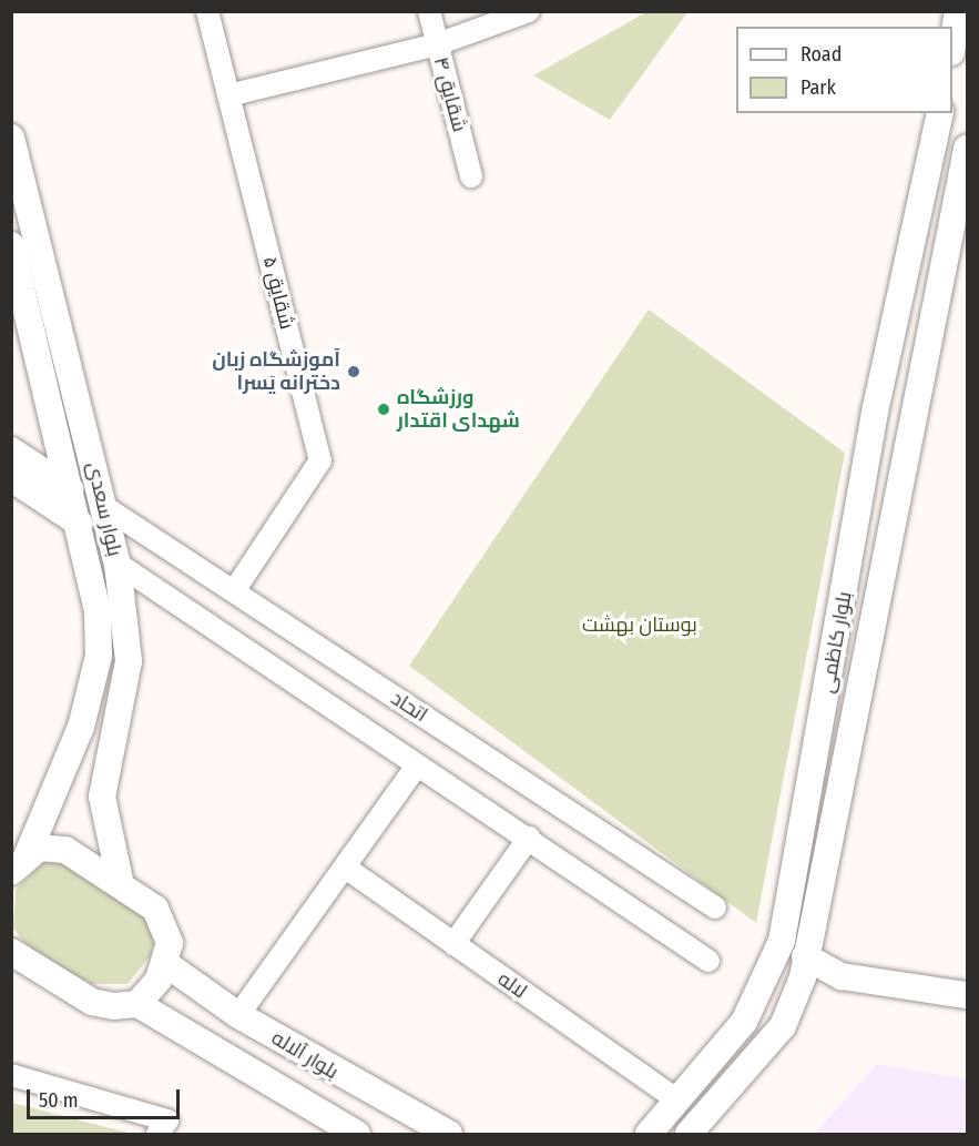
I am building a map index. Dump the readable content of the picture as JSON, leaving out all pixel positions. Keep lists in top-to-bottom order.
{
  "streets": {
    "street": [
      "شقایق ۴",
      "شقایق ۵",
      "بلوار سعدی",
      "بلوار کاظمی",
      "اتحاد",
      "لاله",
      "بلوار آلاله"
    ]
  },
  "crossings": [
    ["شقایق ۵", "اتحاد"],
    ["بلوار سعدی", "اتحاد"],
    ["بلوار کاظمی", "لاله"]
  ],
  "parks": ["بوستان بهشت"],
  "places": ["آموزشگاه زبان دخترانه یَسرا", "ورزشگاه شهدای اقتدار"],
  "legend": ["Road", "Park"],
  "scale_bar": "50 m"
}
